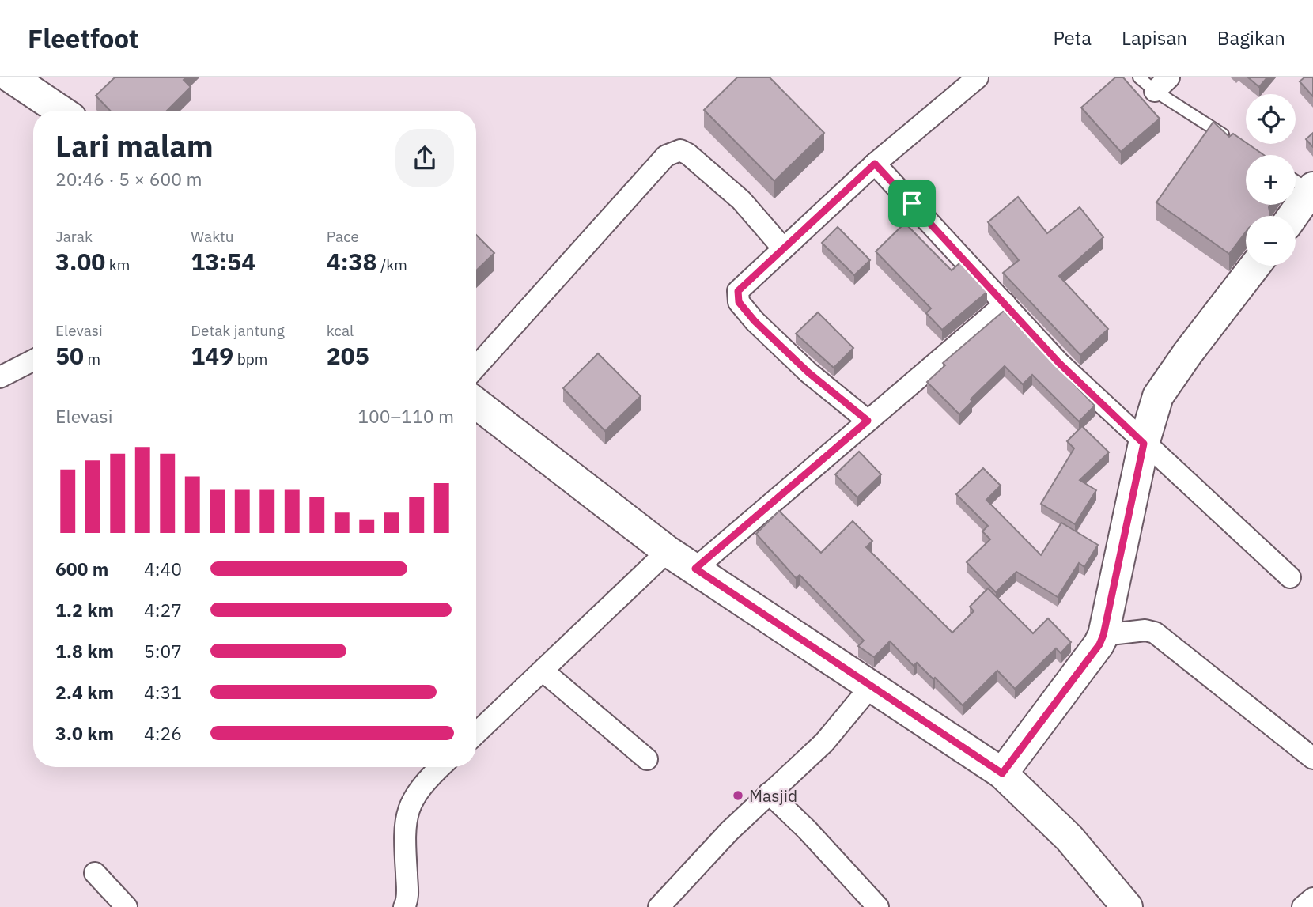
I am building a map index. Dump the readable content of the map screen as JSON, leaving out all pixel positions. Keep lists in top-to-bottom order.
{
  "places": ["Masjid"],
  "page": {
    "header": "Fleetfoot",
    "nav": ["Peta", "Lapisan", "Bagikan"],
    "map_buttons": ["+", "−"],
    "heading": ["Lari malam", "20:46 · 5 × 600 m"],
    "stats": [
      ["Jarak", "3.00 km"],
      ["Waktu", "13:54"],
      ["Pace", "4:38 /km"],
      ["Elevasi", "50 m"],
      ["Detak jantung", "149 bpm"],
      ["kcal", "205"]
    ],
    "chart": ["Elevasi", "100–110 m"],
    "list": [
      {
        "name": "600 m",
        "note": "4:40"
      },
      {
        "name": "1.2 km",
        "note": "4:27"
      },
      {
        "name": "1.8 km",
        "note": "5:07"
      },
      {
        "name": "2.4 km",
        "note": "4:31"
      },
      {
        "name": "3.0 km",
        "note": "4:26"
      }
    ]
  }
}
